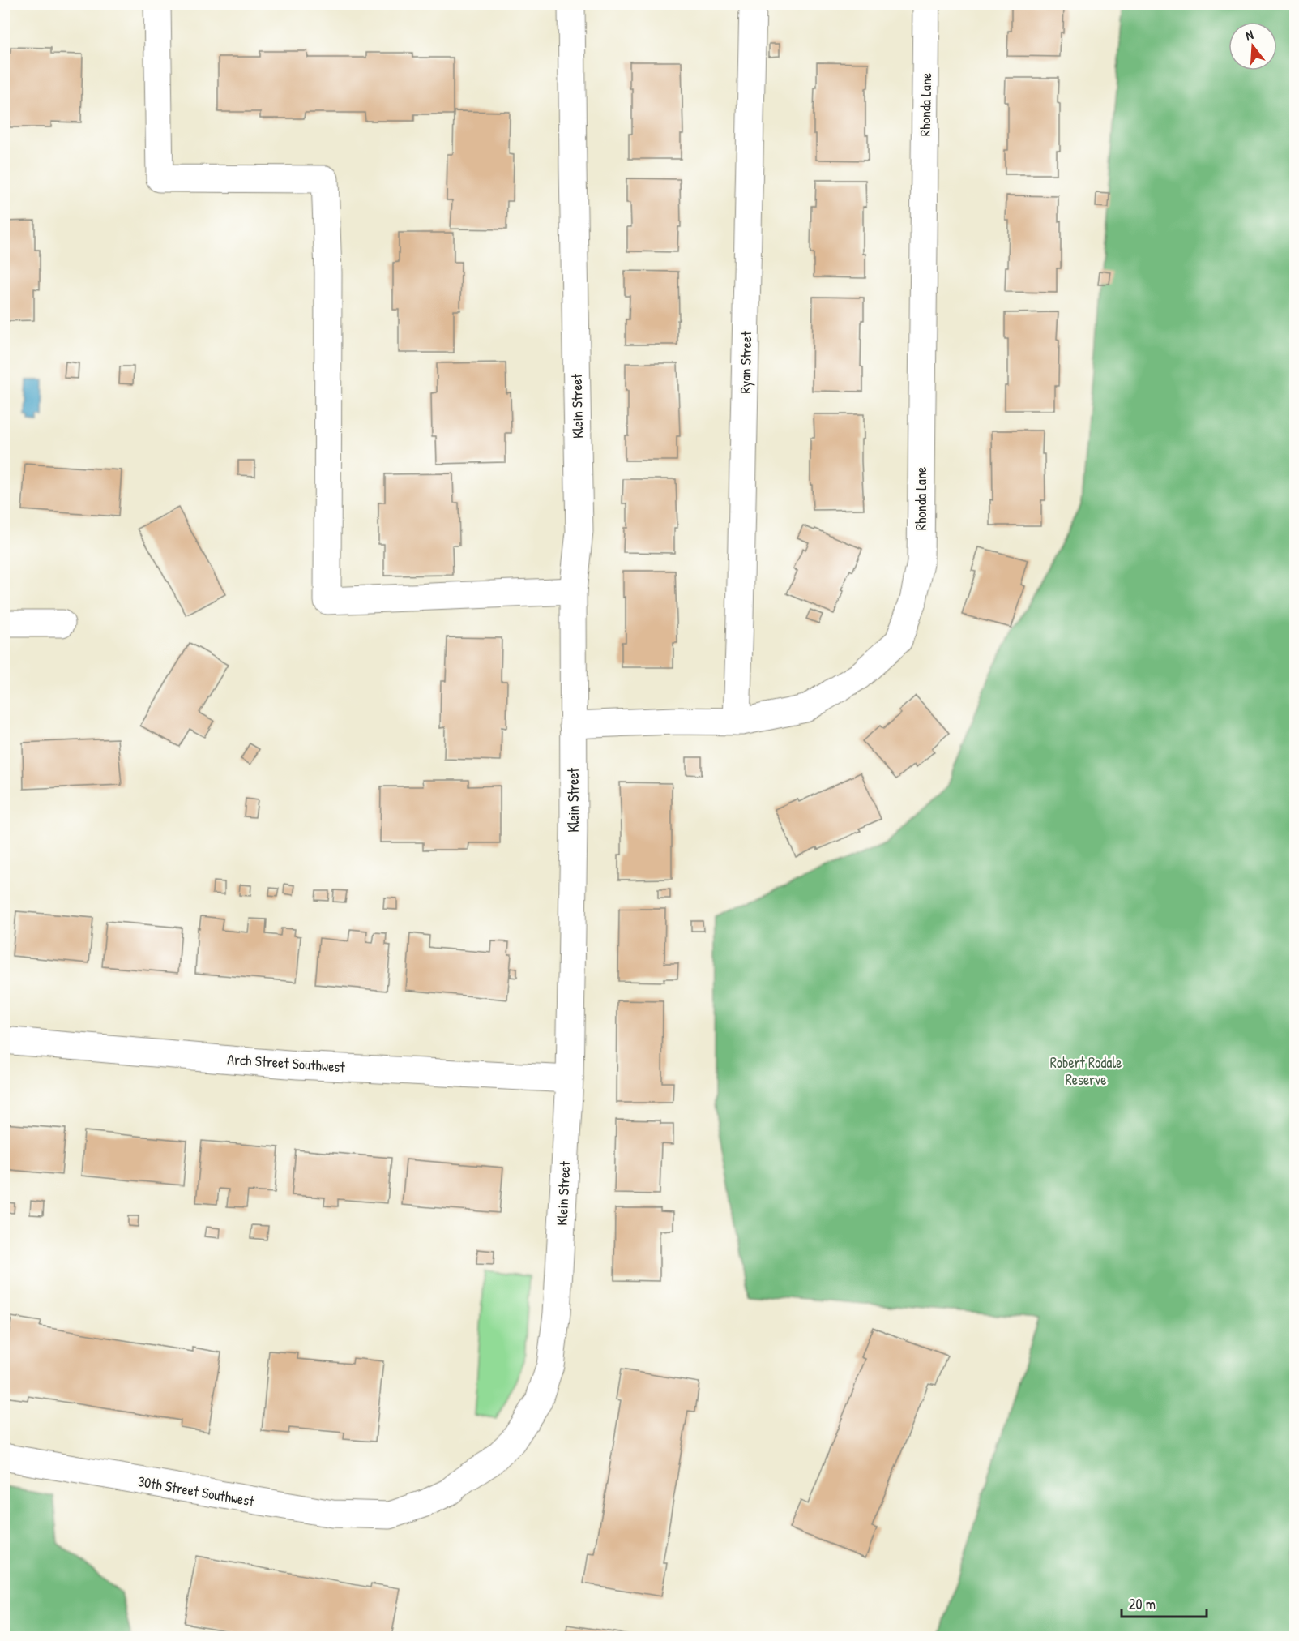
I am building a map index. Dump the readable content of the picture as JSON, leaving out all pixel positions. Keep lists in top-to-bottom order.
{
  "streets": {
    "street": [
      "Rhonda Lane",
      "Ryan Street",
      "Klein Street",
      "Arch Street Southwest",
      "30th Street Southwest"
    ]
  },
  "crossings": [
    ["Rhonda Lane", "Ryan Street"],
    ["Rhonda Lane", "Klein Street"],
    ["Klein Street", "Arch Street Southwest"],
    ["Klein Street", "30th Street Southwest"]
  ],
  "parks": ["Robert Rodale Reserve"],
  "scale_bar": "20 m",
  "north": "top"
}
